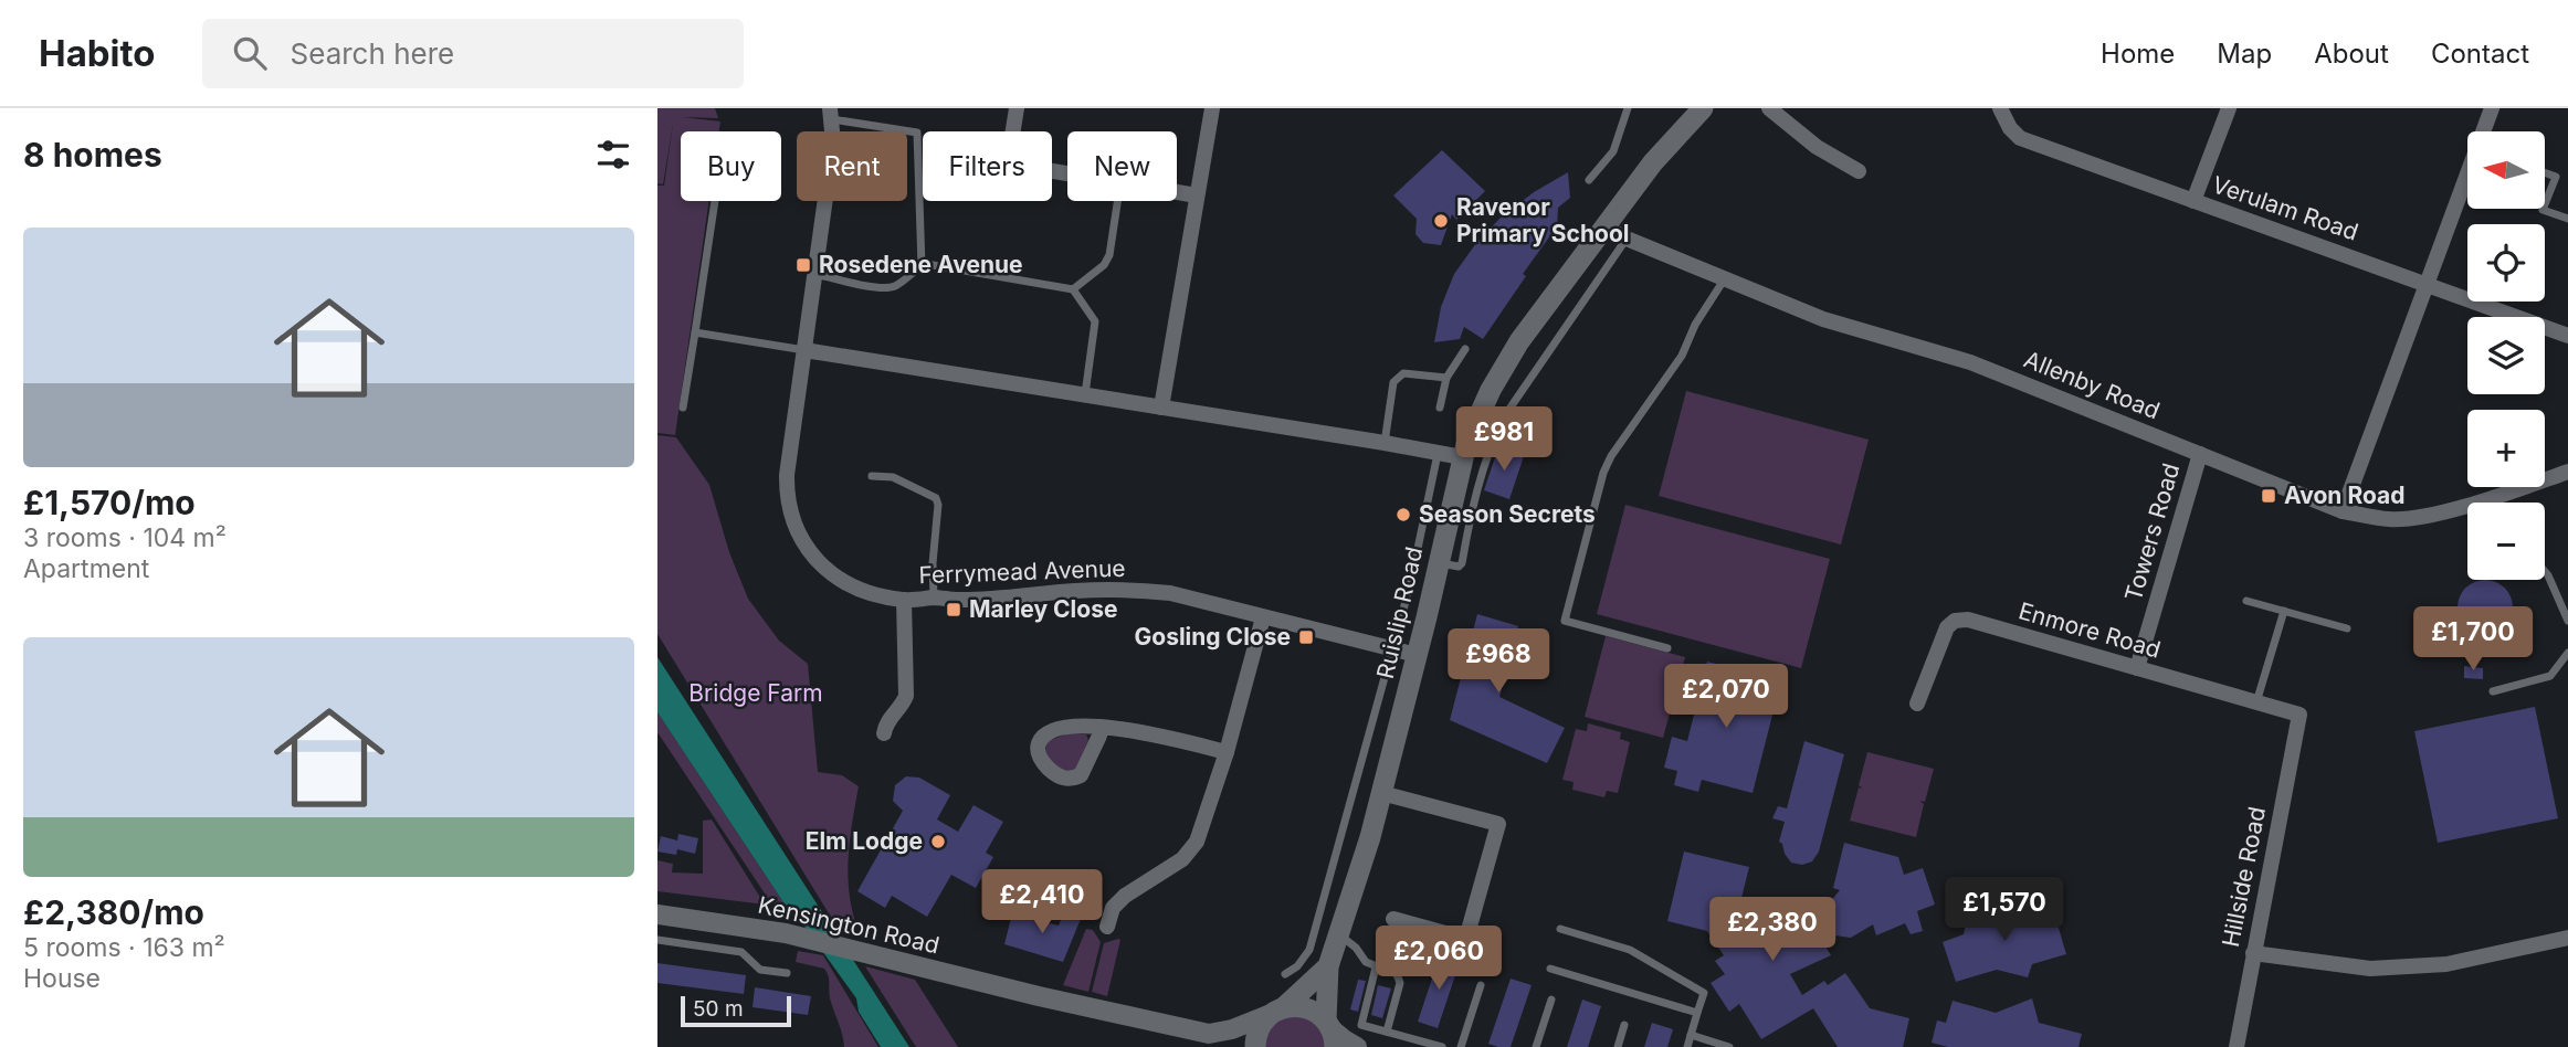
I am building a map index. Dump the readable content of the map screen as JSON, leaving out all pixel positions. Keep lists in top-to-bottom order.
{
  "streets": {
    "main road": ["Ruislip Road"],
    "street": [
      "Verulam Road",
      "Allenby Road",
      "Towers Road",
      "Ferrymead Avenue",
      "Enmore Road",
      "Hillside Road",
      "Kensington Road"
    ]
  },
  "crossings": [
    ["Allenby Road", "Towers Road"],
    ["Allenby Road", "Ruislip Road"],
    ["Towers Road", "Enmore Road"],
    ["Ferrymead Avenue", "Ruislip Road"],
    ["Ruislip Road", "Kensington Road"],
    ["Enmore Road", "Hillside Road"]
  ],
  "parks": ["Bridge Farm"],
  "places": {
    "other": ["Ravenor Primary School", "Season Secrets", "Elm Lodge"],
    "transit": [
      "Rosedene Avenue",
      "Avon Road",
      "Marley Close",
      "Gosling Close"
    ]
  },
  "scale_bar": "50 m",
  "north": "left",
  "page": {
    "header": "Habito",
    "search": "Search here",
    "nav": [
      "Home",
      "Map",
      "About",
      "Contact"
    ],
    "heading": "8 homes",
    "map_buttons": ["+", "−"],
    "chip": [
      "Buy",
      "Rent",
      "Filters",
      "New"
    ],
    "list": [
      {
        "name": "£1,570/mo",
        "note": "3 rooms · 104 m² · Apartment"
      },
      {
        "name": "£2,380/mo",
        "note": "5 rooms · 163 m² · House"
      }
    ],
    "price": [
      "£981",
      "£1,700",
      "£968",
      "£2,070",
      "£2,410",
      "£1,570",
      "£2,380",
      "£2,060"
    ],
    "scale": "50 m"
  }
}
